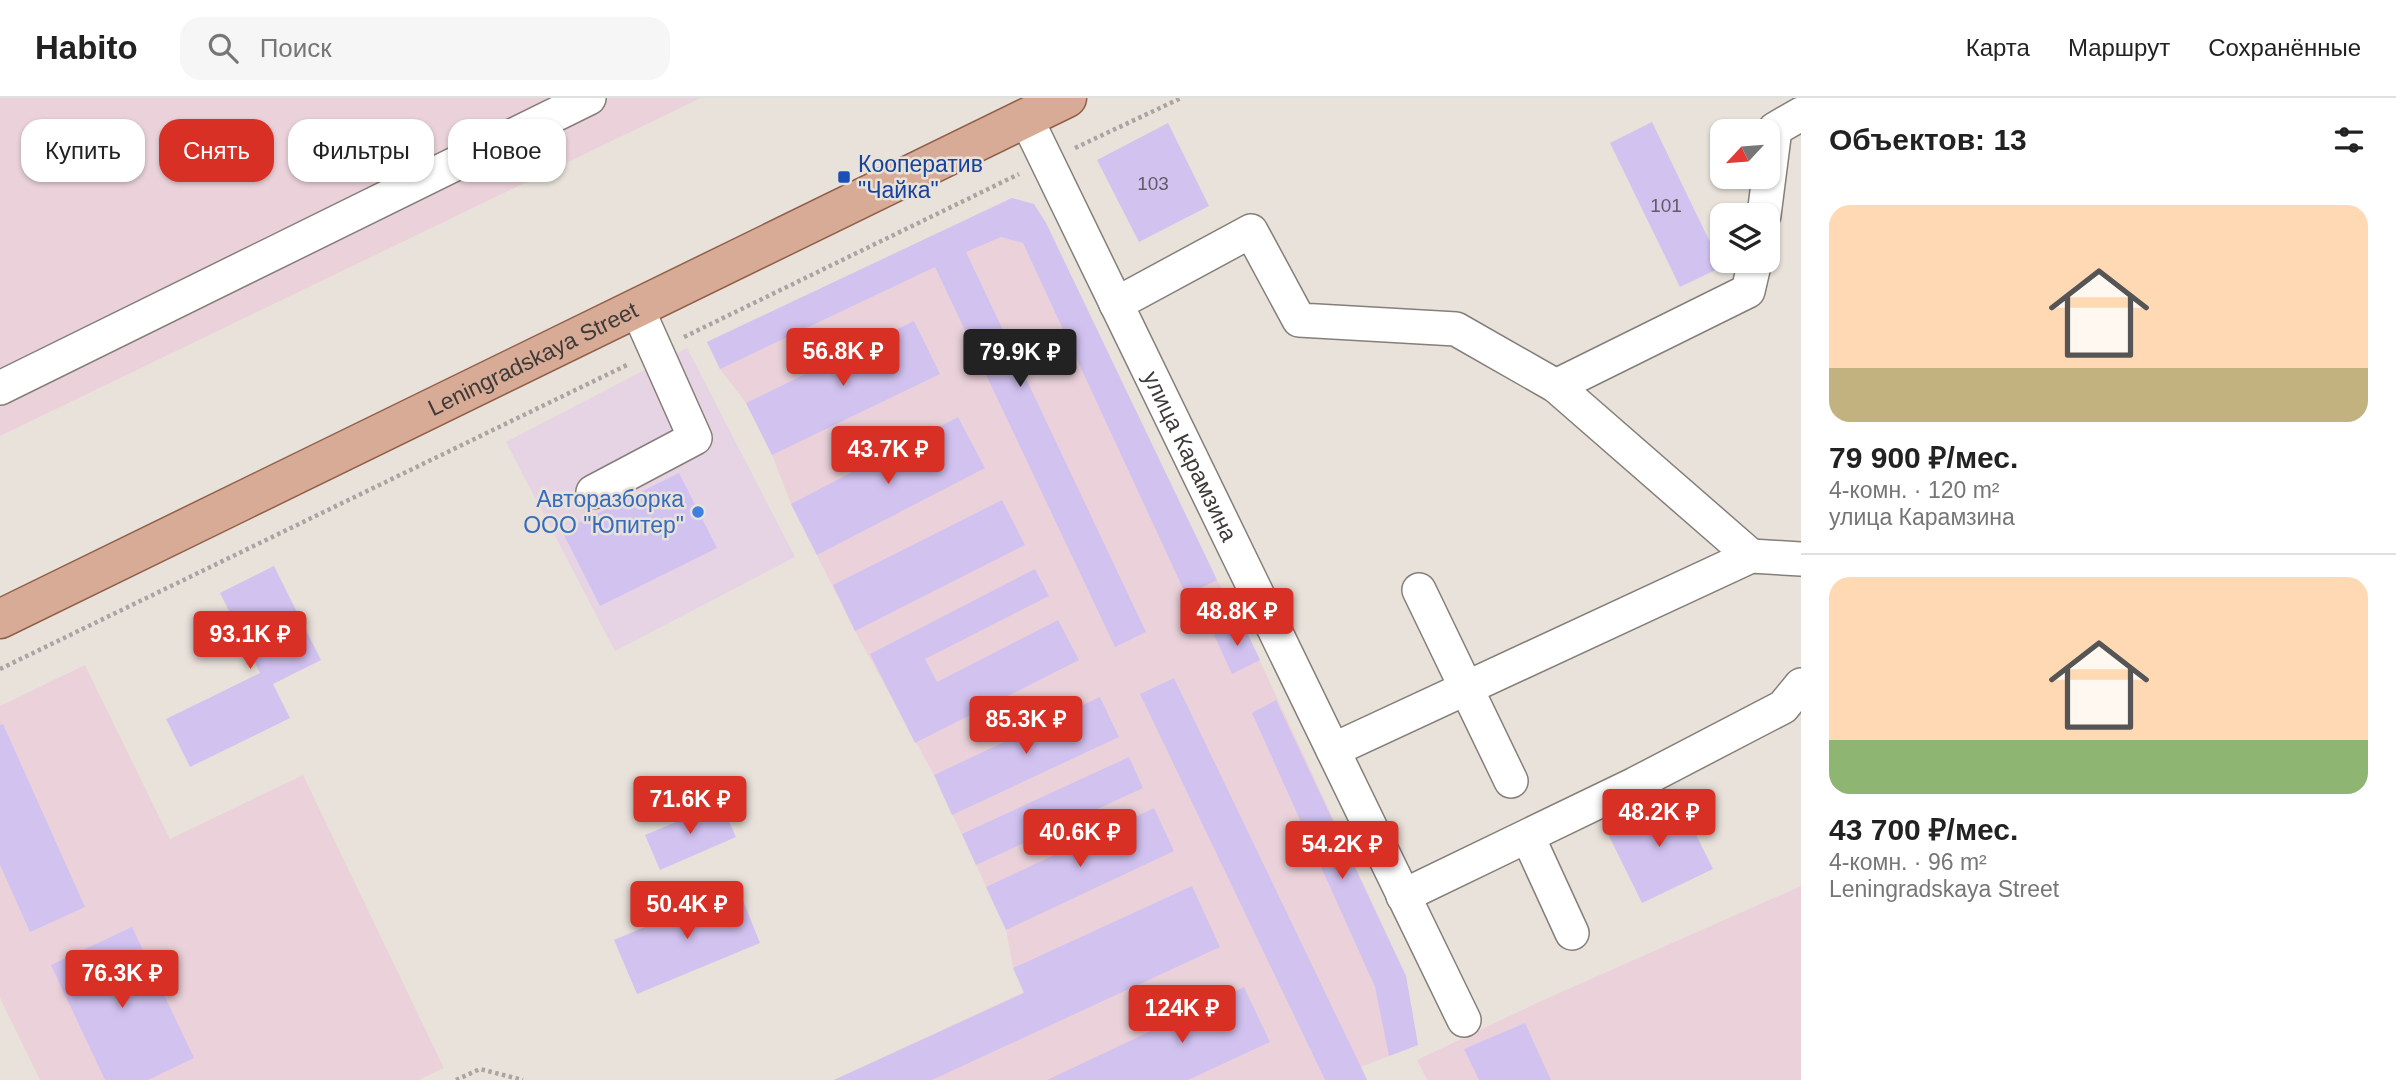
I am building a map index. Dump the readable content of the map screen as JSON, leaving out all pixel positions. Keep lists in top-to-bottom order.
{
  "streets": {
    "main road": ["Leningradskaya Street"],
    "street": ["улица Карамзина"]
  },
  "crossings": [
    ["Leningradskaya Street", "улица Карамзина"]
  ],
  "places": {
    "transit": ["Кооператив \"Чайка\""],
    "other": ["Авторазборка ООО \"Юпитер\""]
  },
  "house_numbers": ["103", "101"],
  "north": "bottom left",
  "page": {
    "header": "Habito",
    "search": "Поиск",
    "nav": ["Карта", "Маршрут", "Сохранённые"],
    "heading": "Объектов: 13",
    "chip": [
      "Купить",
      "Снять",
      "Фильтры",
      "Новое"
    ],
    "list": [
      {
        "name": "79 900 ₽/мес.",
        "note": "4-комн. · 120 m² · улица Карамзина"
      },
      {
        "name": "43 700 ₽/мес.",
        "note": "4-комн. · 96 m² · Leningradskaya Street"
      }
    ],
    "price": [
      "56.8K ₽",
      "79.9K ₽",
      "43.7K ₽",
      "48.8K ₽",
      "93.1K ₽",
      "85.3K ₽",
      "71.6K ₽",
      "48.2K ₽",
      "40.6K ₽",
      "54.2K ₽",
      "50.4K ₽",
      "76.3K ₽",
      "124K ₽"
    ]
  }
}
